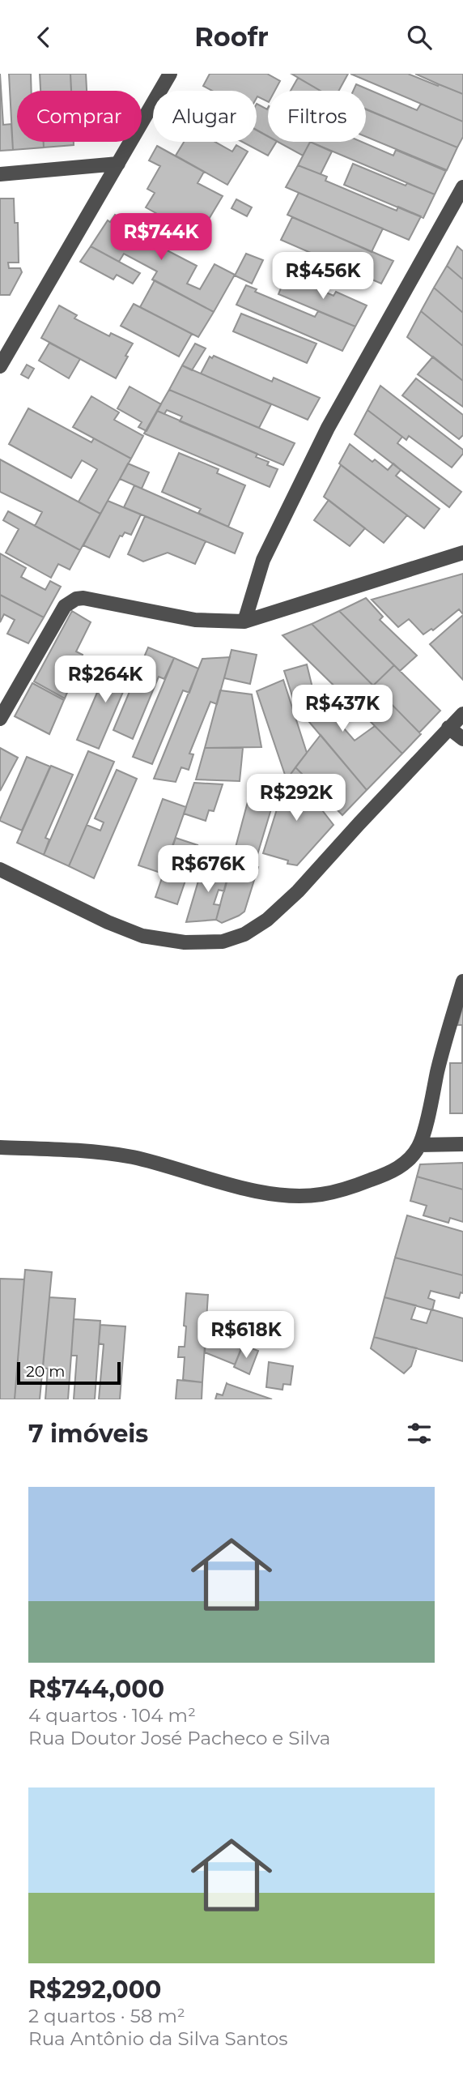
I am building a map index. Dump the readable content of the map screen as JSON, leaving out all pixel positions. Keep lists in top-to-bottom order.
{
  "scale_bar": "20 m",
  "page": {
    "header": "Roofr",
    "chip": ["Comprar", "Alugar", "Filtros"],
    "price": [
      "R$744K",
      "R$456K",
      "R$264K",
      "R$437K",
      "R$292K",
      "R$676K",
      "R$618K"
    ],
    "scale": "20 m",
    "heading": "7 imóveis",
    "list": [
      {
        "name": "R$744,000",
        "note": "4 quartos · 104 m² · Rua Doutor José Pacheco e Silva"
      },
      {
        "name": "R$292,000",
        "note": "2 quartos · 58 m² · Rua Antônio da Silva Santos"
      }
    ]
  }
}
